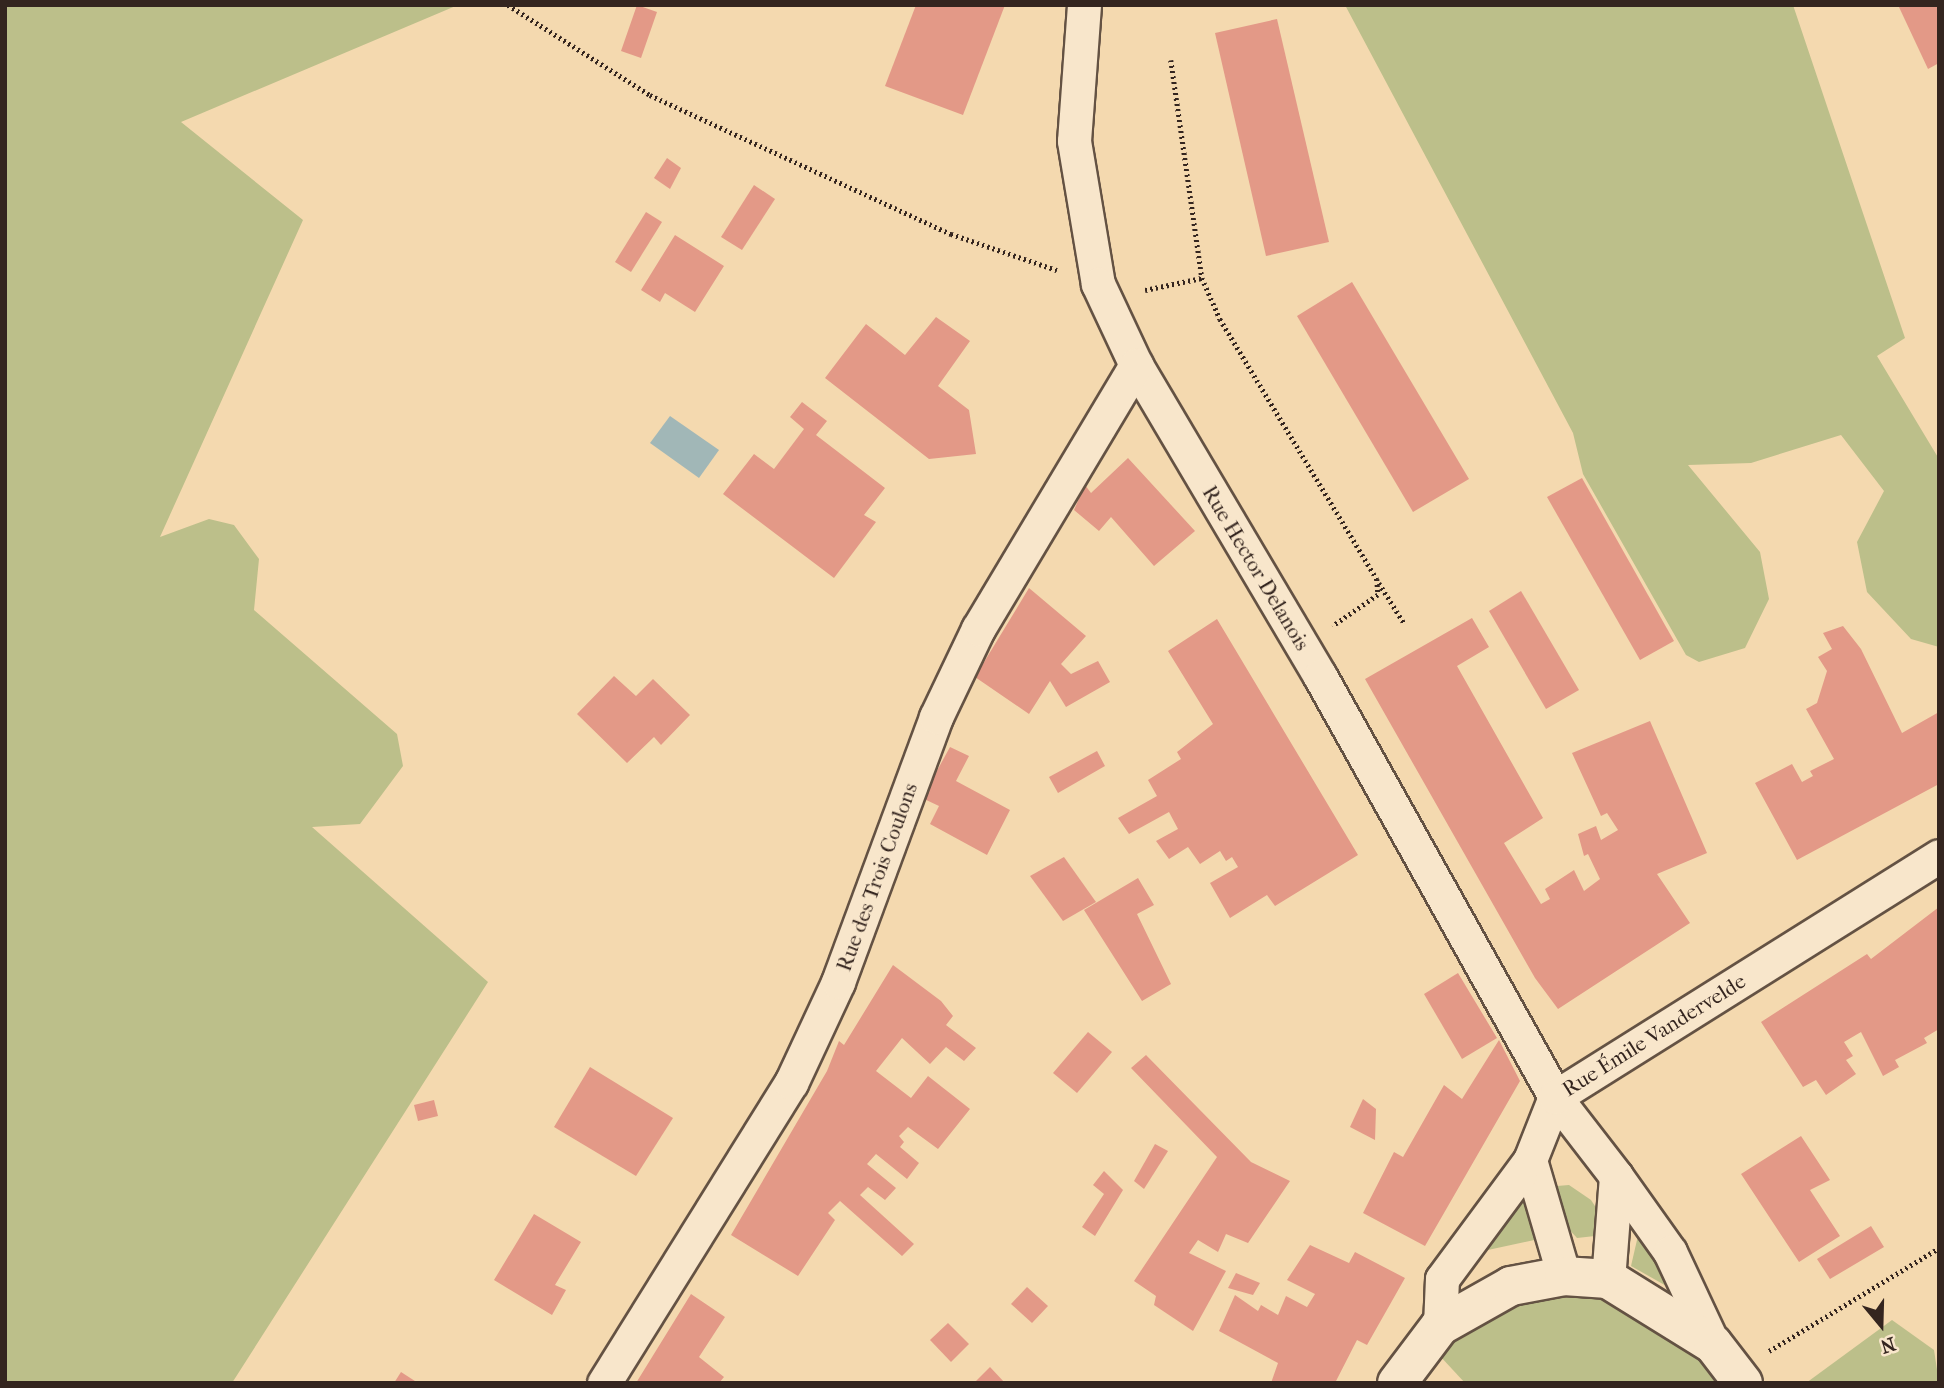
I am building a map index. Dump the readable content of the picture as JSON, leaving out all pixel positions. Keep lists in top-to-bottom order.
{
  "streets": {
    "street": ["Rue Hector Delanois", "Rue des Trois Coulons", "Rue Émile Vandervelde"]
  },
  "crossings": [
    ["Rue Hector Delanois", "Rue des Trois Coulons"],
    ["Rue Hector Delanois", "Rue Émile Vandervelde"]
  ],
  "north": "bottom"
}
